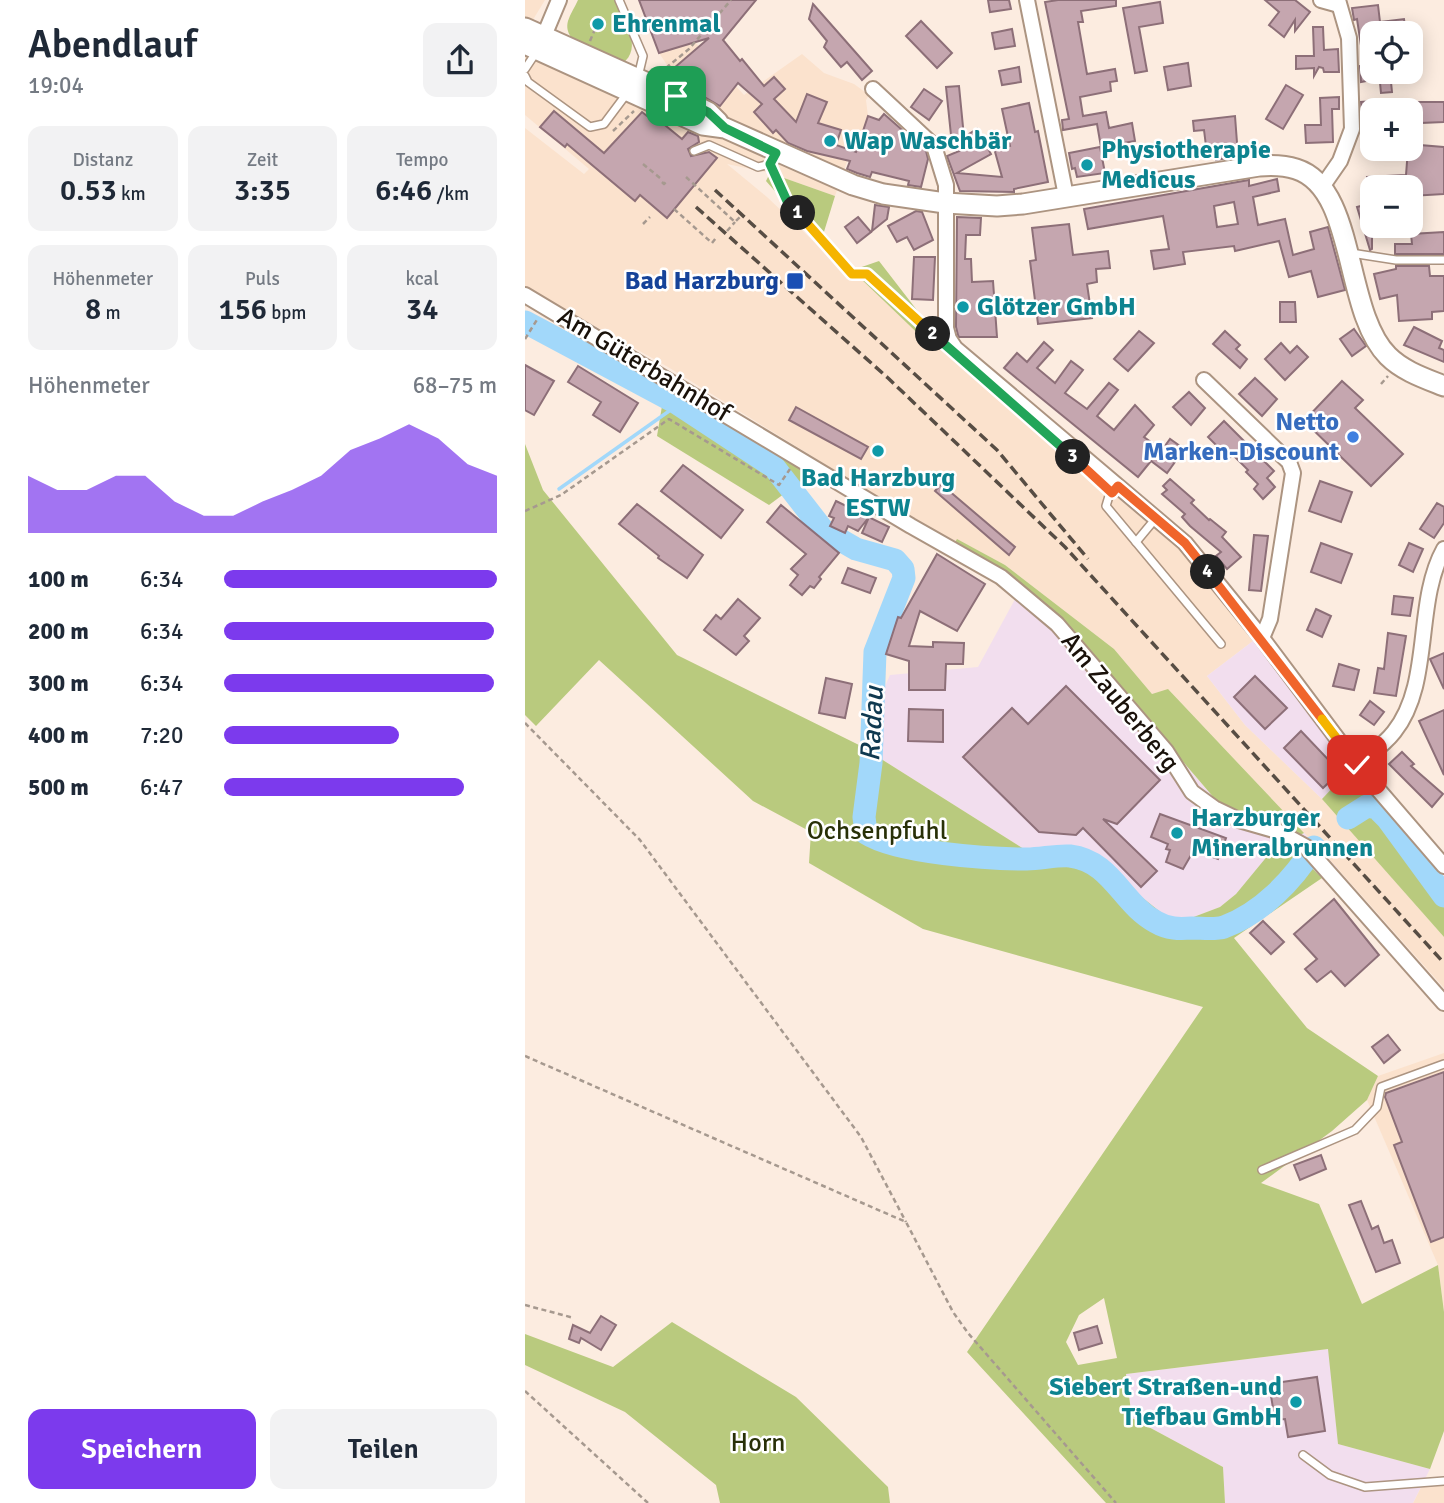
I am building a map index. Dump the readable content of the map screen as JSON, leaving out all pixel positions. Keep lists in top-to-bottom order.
{
  "streets": {
    "street": ["Am Güterbahnhof", "Am Zauberberg"]
  },
  "crossings": [
    ["Am Güterbahnhof", "Am Zauberberg"]
  ],
  "water": ["Radau"],
  "parks": ["Ochsenpfuhl", "Horn"],
  "places": {
    "other": [
      "Ehrenmal",
      "Wap Waschbär",
      "Physiotherapie Medicus",
      "Glötzer GmbH",
      "Netto Marken-Discount",
      "Bad Harzburg ESTW",
      "Harzburger Mineralbrunnen",
      "Siebert Straßen-und Tiefbau GmbH"
    ],
    "transit": ["Bad Harzburg"]
  },
  "page": {
    "heading": ["Abendlauf", "19:04"],
    "map_buttons": ["+", "−"],
    "stats": [
      ["Distanz", "0.53 km"],
      ["Zeit", "3:35"],
      ["Tempo", "6:46 /km"],
      ["Höhenmeter", "8 m"],
      ["Puls", "156 bpm"],
      ["kcal", "34"]
    ],
    "pins": [
      "1",
      "2",
      "3",
      "4"
    ],
    "chart": ["Höhenmeter", "68–75 m"],
    "list": [
      {
        "name": "100 m",
        "note": "6:34"
      },
      {
        "name": "200 m",
        "note": "6:34"
      },
      {
        "name": "300 m",
        "note": "6:34"
      },
      {
        "name": "400 m",
        "note": "7:20"
      },
      {
        "name": "500 m",
        "note": "6:47"
      }
    ],
    "buttons": ["Speichern", "Teilen"]
  }
}
